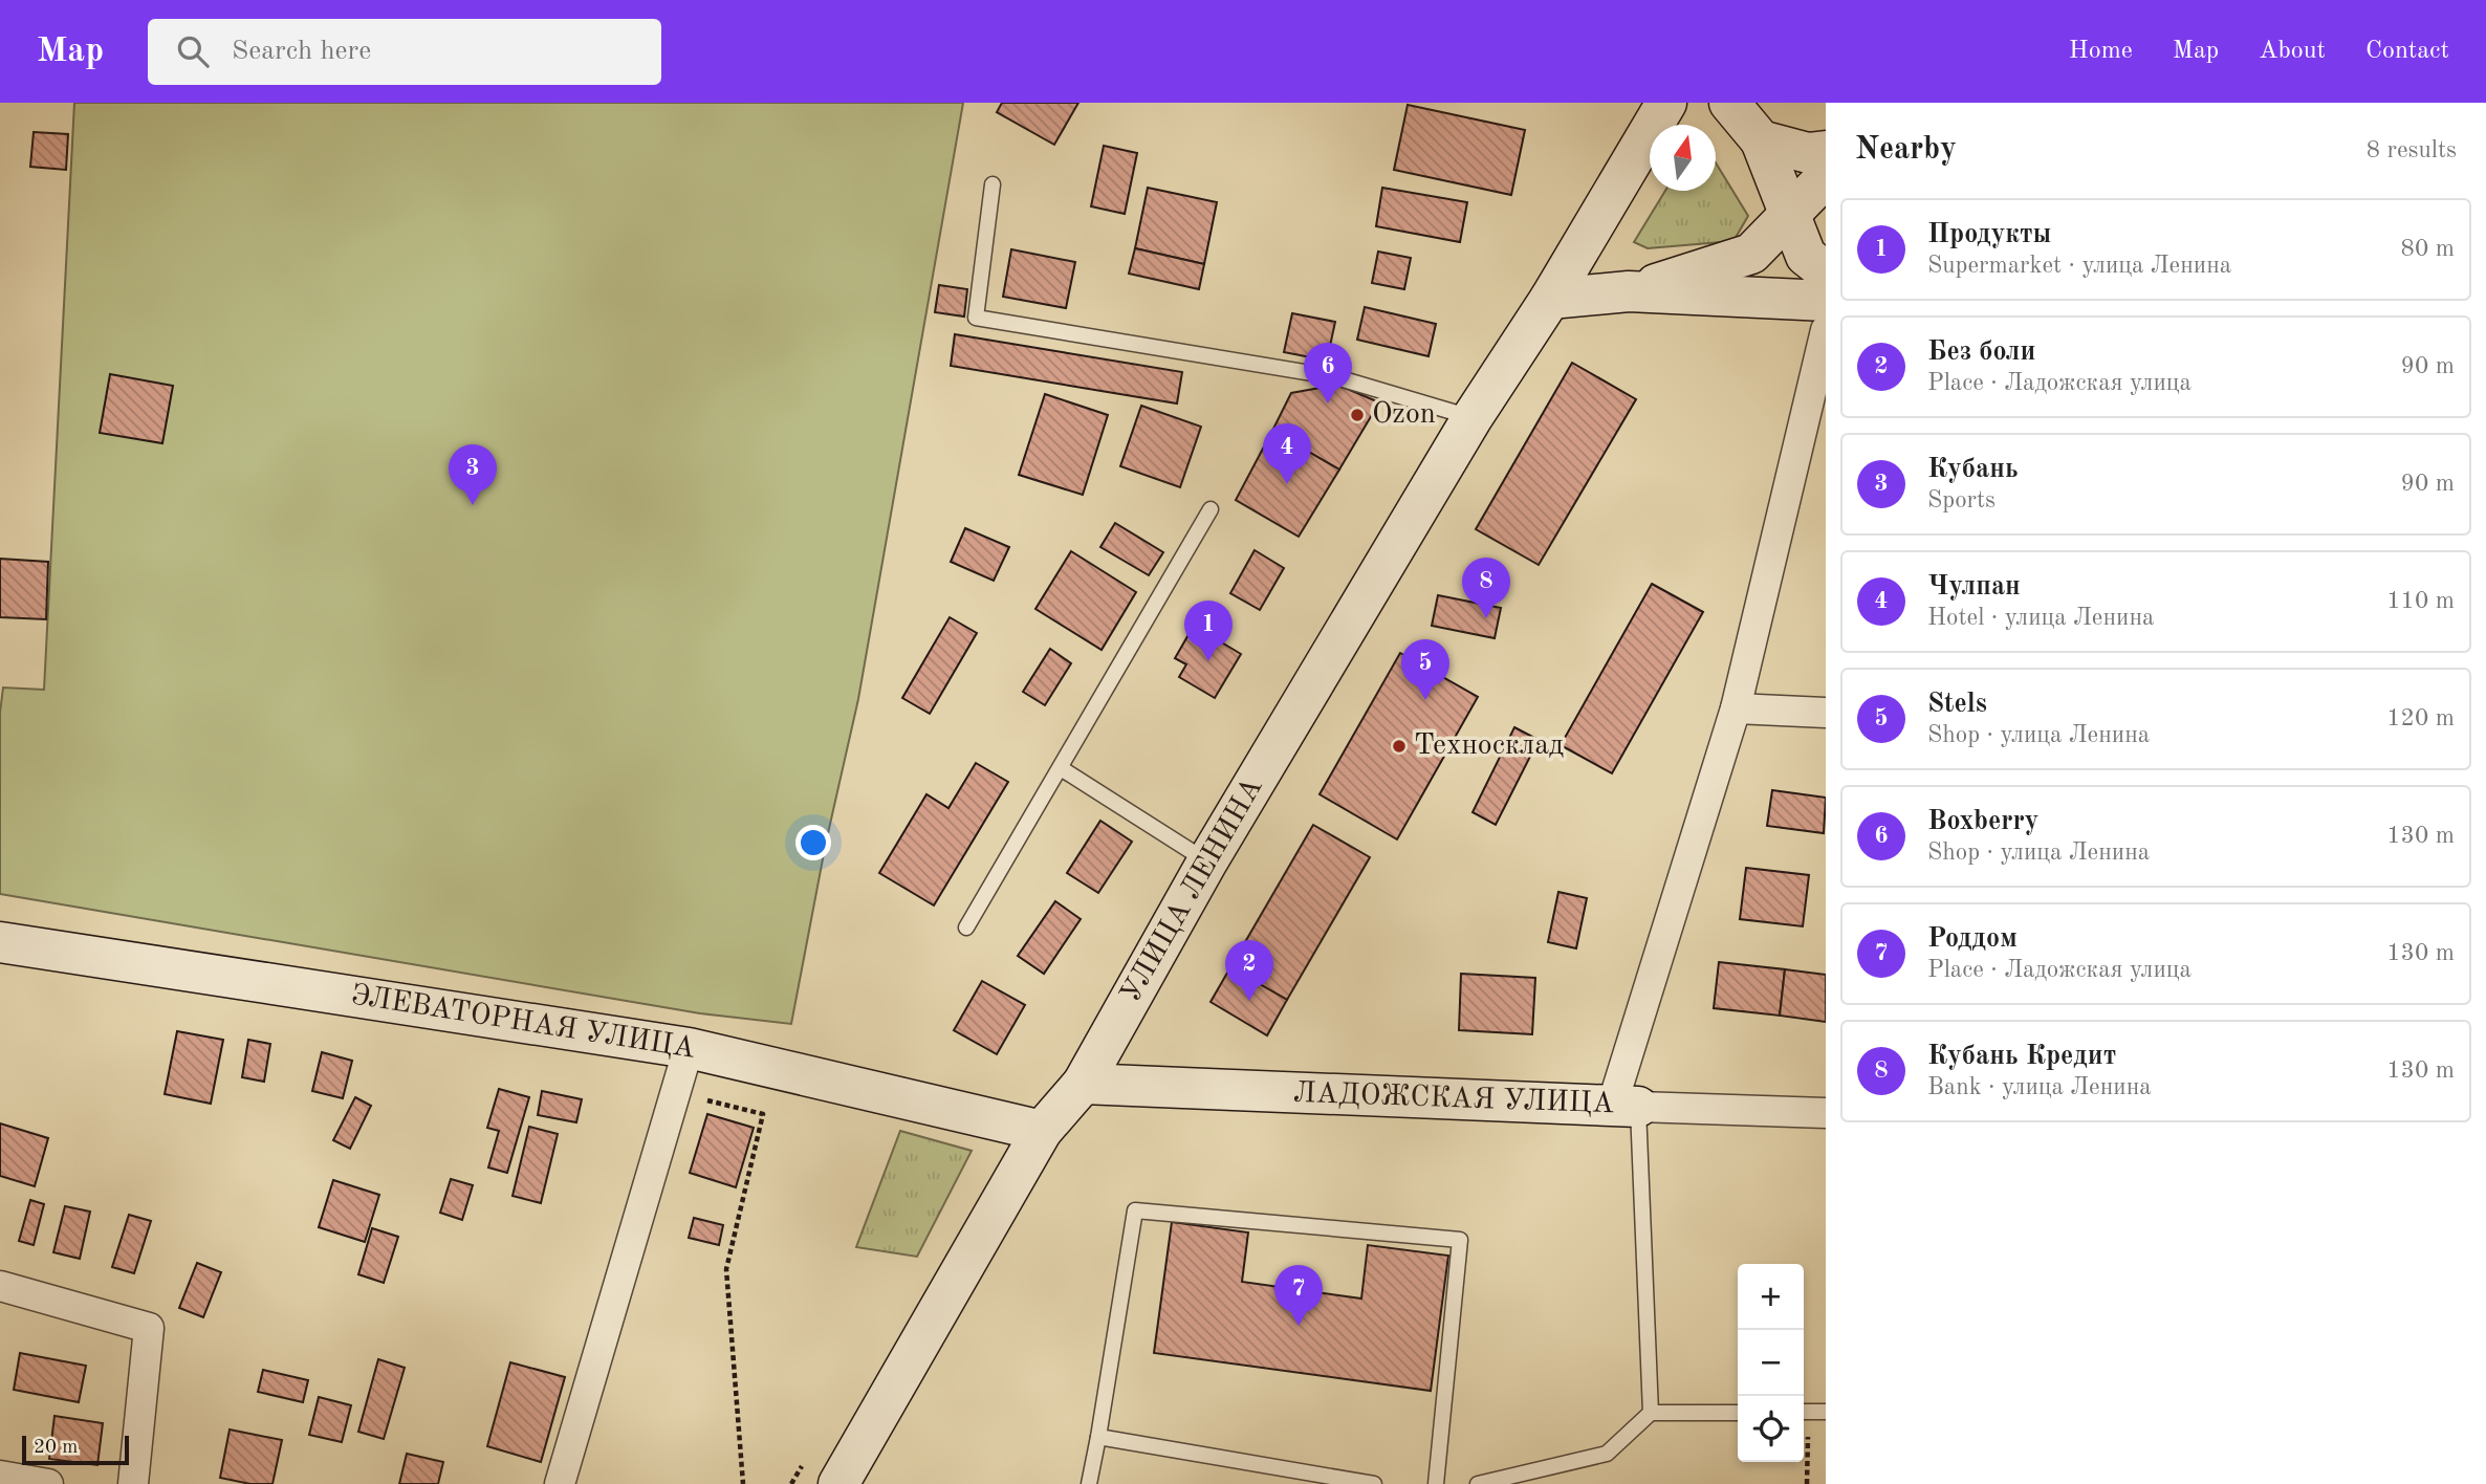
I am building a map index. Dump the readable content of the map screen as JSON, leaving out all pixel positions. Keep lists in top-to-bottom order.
{
  "streets": {
    "street": ["УЛИЦА ЛЕНИНА", "ЭЛЕВАТОРНАЯ УЛИЦА", "ЛАДОЖСКАЯ УЛИЦА"]
  },
  "crossings": [
    ["УЛИЦА ЛЕНИНА", "ЭЛЕВАТОРНАЯ УЛИЦА"],
    ["УЛИЦА ЛЕНИНА", "ЛАДОЖСКАЯ УЛИЦА"]
  ],
  "places": ["Ozon", "Техносклад"],
  "scale_bar": "20 m",
  "north": "top",
  "page": {
    "header": "Map",
    "search": "Search here",
    "nav": [
      "Home",
      "Map",
      "About",
      "Contact"
    ],
    "heading": ["Nearby", "8 results"],
    "list": [
      {
        "mark": "1",
        "name": "Продукты",
        "note": "Supermarket · улица Ленина",
        "value": "80 m"
      },
      {
        "mark": "2",
        "name": "Без боли",
        "note": "Place · Ладожская улица",
        "value": "90 m"
      },
      {
        "mark": "3",
        "name": "Кубань",
        "note": "Sports",
        "value": "90 m"
      },
      {
        "mark": "4",
        "name": "Чулпан",
        "note": "Hotel · улица Ленина",
        "value": "110 m"
      },
      {
        "mark": "5",
        "name": "Stels",
        "note": "Shop · улица Ленина",
        "value": "120 m"
      },
      {
        "mark": "6",
        "name": "Boxberry",
        "note": "Shop · улица Ленина",
        "value": "130 m"
      },
      {
        "mark": "7",
        "name": "Роддом",
        "note": "Place · Ладожская улица",
        "value": "130 m"
      },
      {
        "mark": "8",
        "name": "Кубань Кредит",
        "note": "Bank · улица Ленина",
        "value": "130 m"
      }
    ],
    "pins": [
      "6",
      "4",
      "3",
      "8",
      "1",
      "5",
      "2",
      "7"
    ],
    "map_buttons": ["+", "−"],
    "scale": "20 m"
  }
}
